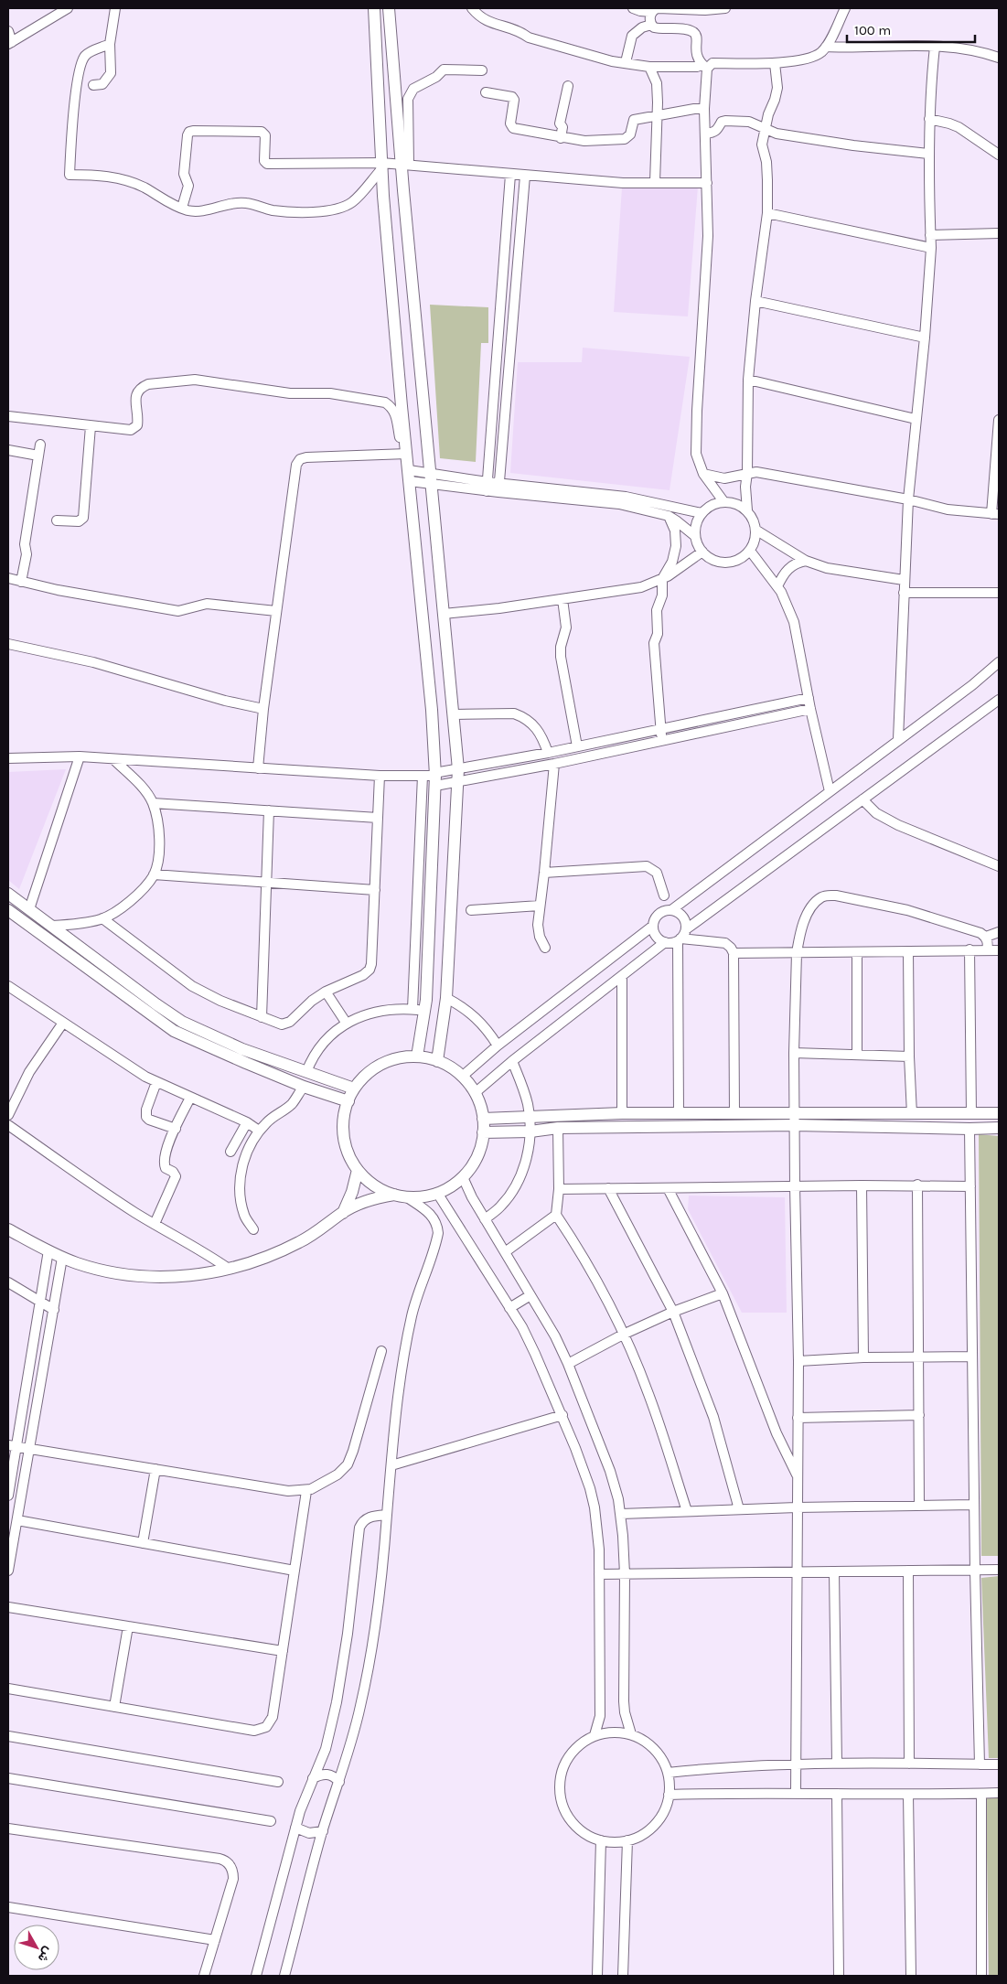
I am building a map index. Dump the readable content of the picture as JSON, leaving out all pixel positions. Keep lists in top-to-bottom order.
{
  "scale_bar": "100 m",
  "north": "bottom right"
}
